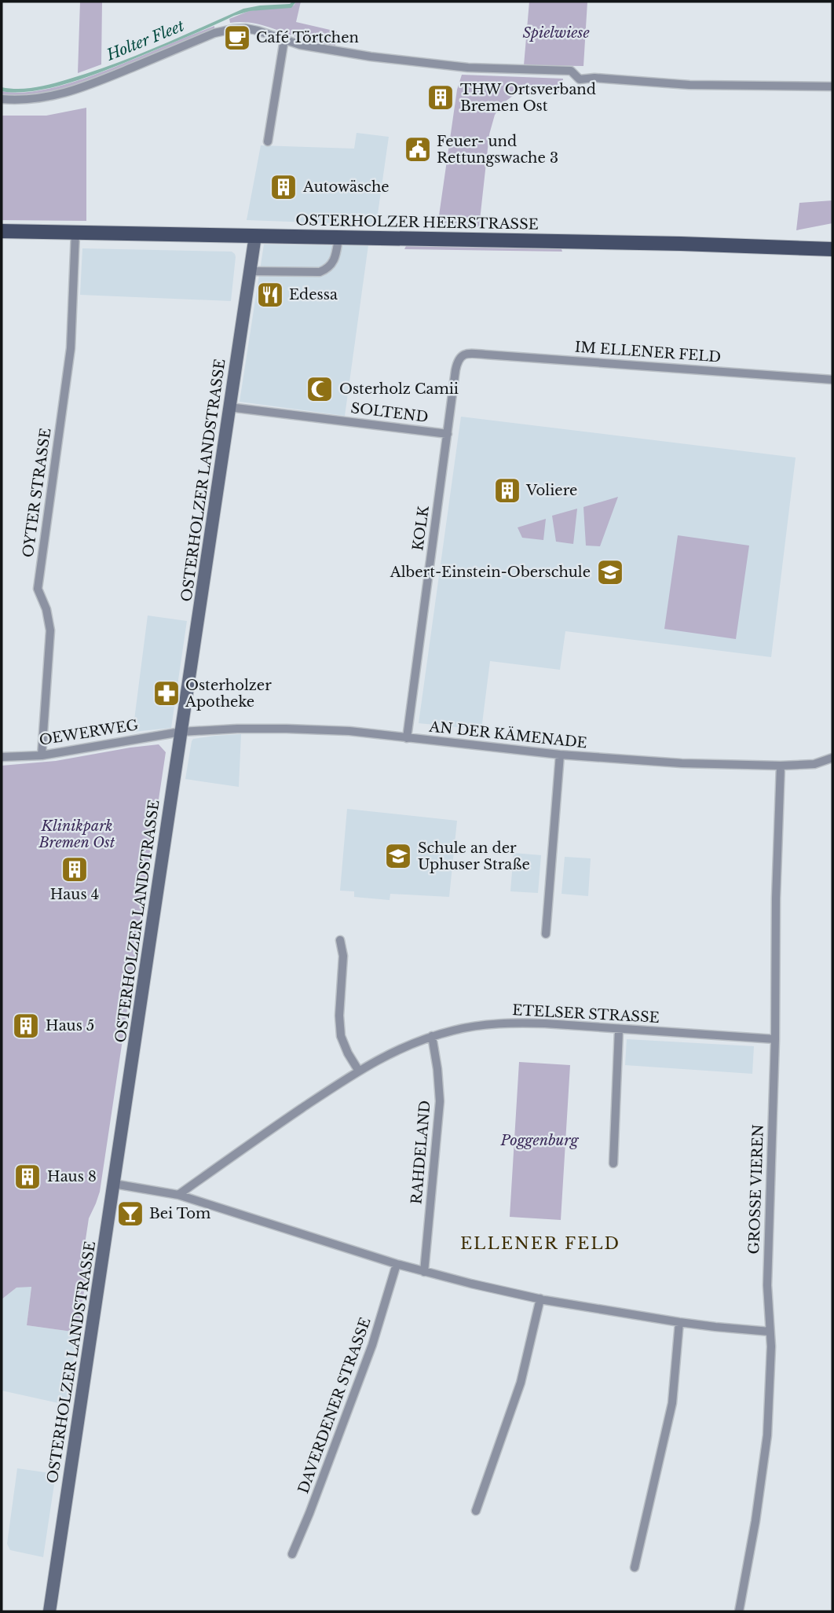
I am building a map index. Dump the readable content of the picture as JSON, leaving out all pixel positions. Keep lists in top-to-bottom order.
{
  "streets": {
    "main road": ["OSTERHOLZER HEERSTRASSE", "OSTERHOLZER LANDSTRASSE"],
    "street": [
      "IM ELLENER FELD",
      "SOLTEND",
      "OYTER STRASSE",
      "KOLK",
      "OEWERWEG",
      "AN DER KÄMENADE",
      "ETELSER STRASSE",
      "RAHDELAND",
      "GROSSE VIEREN",
      "DAVERDENER STRASSE"
    ]
  },
  "crossings": [
    ["OSTERHOLZER HEERSTRASSE", "OSTERHOLZER LANDSTRASSE"],
    ["OSTERHOLZER HEERSTRASSE", "OYTER STRASSE"],
    ["IM ELLENER FELD", "KOLK"],
    ["SOLTEND", "OSTERHOLZER LANDSTRASSE"],
    ["SOLTEND", "KOLK"],
    ["OSTERHOLZER LANDSTRASSE", "OEWERWEG"],
    ["OSTERHOLZER LANDSTRASSE", "AN DER KÄMENADE"],
    ["OYTER STRASSE", "OEWERWEG"],
    ["KOLK", "AN DER KÄMENADE"],
    ["OEWERWEG", "AN DER KÄMENADE"],
    ["AN DER KÄMENADE", "GROSSE VIEREN"],
    ["ETELSER STRASSE", "RAHDELAND"],
    ["ETELSER STRASSE", "GROSSE VIEREN"]
  ],
  "districts": ["ELLENER FELD"],
  "water": ["Holter Fleet"],
  "parks": ["Spielwiese", "Klinikpark Bremen Ost", "Poggenburg"],
  "places": {
    "cafe": ["Café Törtchen"],
    "building": [
      "THW Ortsverband Bremen Ost",
      "Autowäsche",
      "Voliere",
      "Haus 4",
      "Haus 5",
      "Haus 8"
    ],
    "public building": ["Feuer- und Rettungswache 3"],
    "restaurant": ["Edessa"],
    "mosque": ["Osterholz Camii"],
    "school or university": ["Albert-Einstein-Oberschule", "Schule an der Uphuser Straße"],
    "pharmacy": ["Osterholzer Apotheke"],
    "bar": ["Bei Tom"]
  }
}
